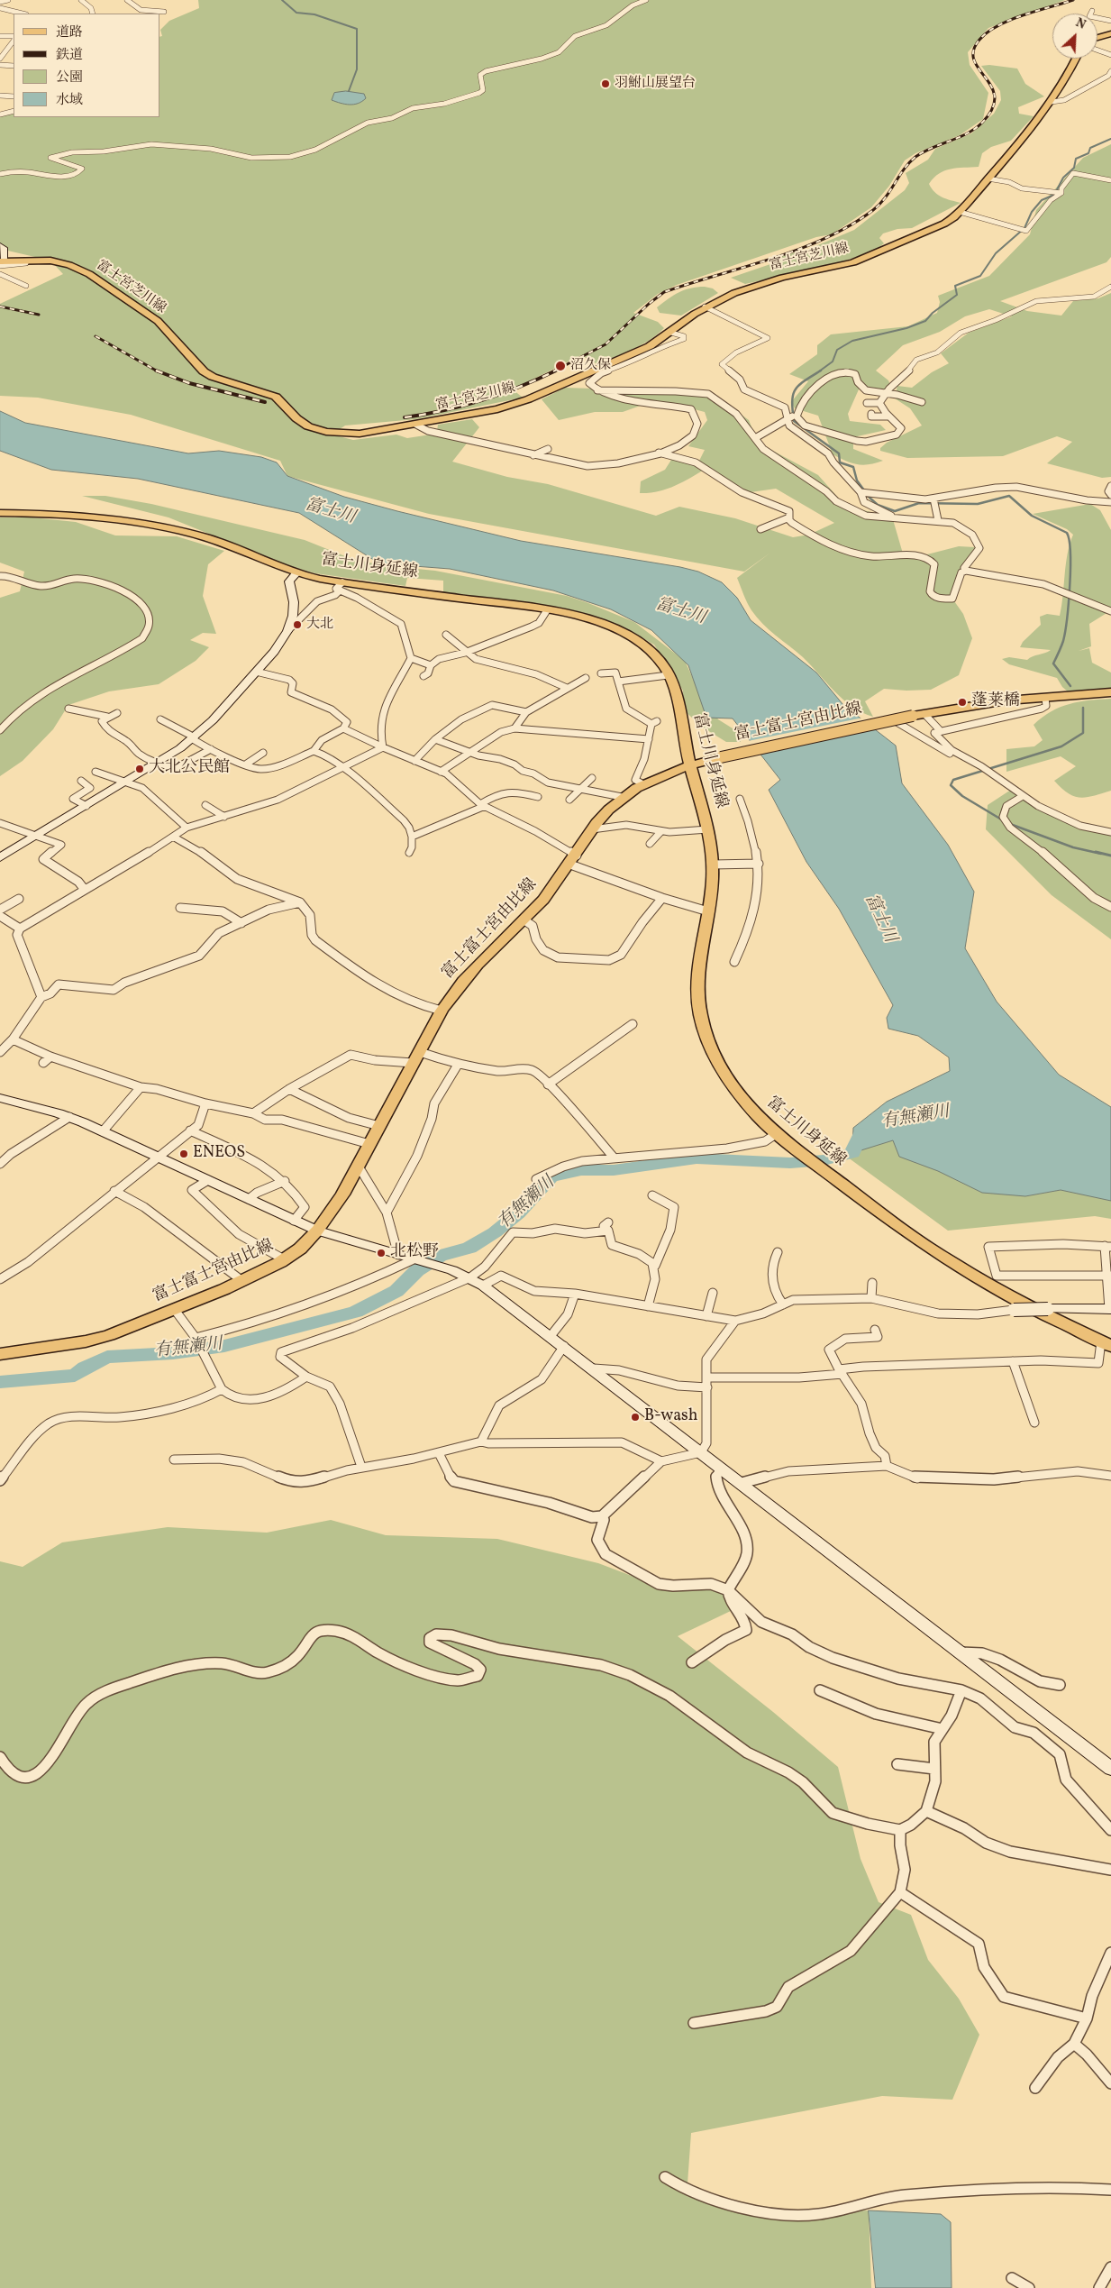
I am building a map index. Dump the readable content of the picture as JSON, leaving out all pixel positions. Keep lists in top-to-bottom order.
{
  "streets": {
    "main road": ["富士宮芝川線", "富士川身延線", "富士富士宮由比線"]
  },
  "crossings": [
    ["富士川身延線", "富士富士宮由比線"]
  ],
  "water": ["富士川", "有無瀬川"],
  "places": [
    "羽鮒山展望台",
    "沼久保",
    "大北",
    "蓬莱橋",
    "大北公民館",
    "ENEOS",
    "北松野",
    "B-wash"
  ],
  "legend": [
    "道路",
    "鉄道",
    "公園",
    "水域"
  ],
  "north": "top right"
}
